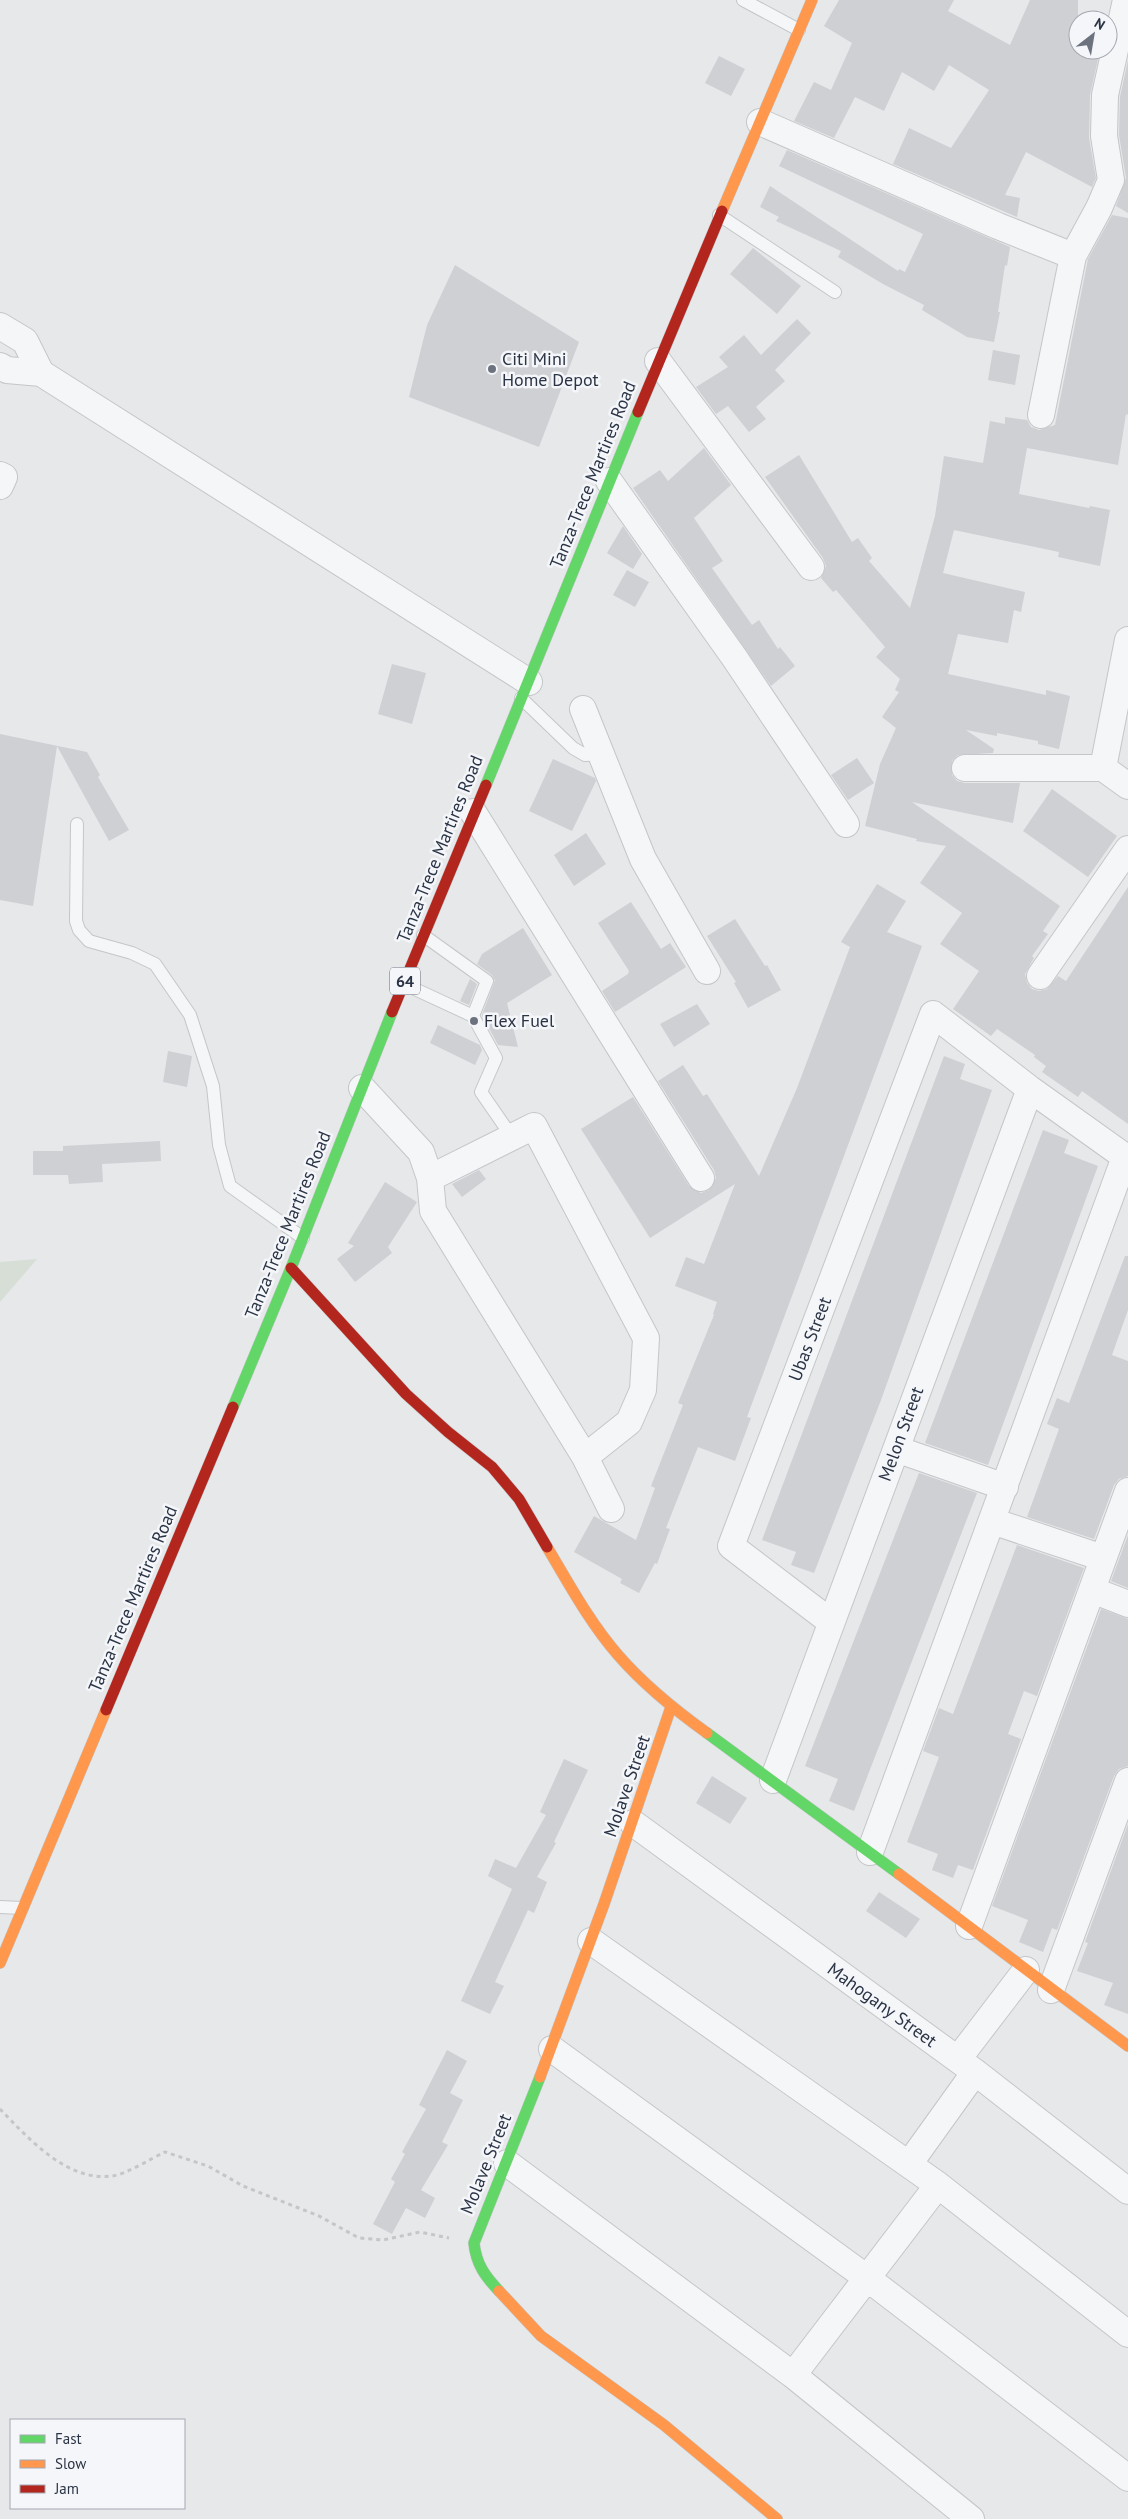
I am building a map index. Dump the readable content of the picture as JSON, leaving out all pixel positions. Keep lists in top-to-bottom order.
{
  "streets": {
    "street": [
      "Tanza-Trece Martires Road",
      "64",
      "Ubas Street",
      "Melon Street",
      "Molave Street",
      "Mahogany Street"
    ]
  },
  "crossings": [
    ["Ubas Street", "Melon Street"],
    ["Molave Street", "Mahogany Street"]
  ],
  "places": ["Citi Mini Home Depot", "Flex Fuel"],
  "legend": ["Fast", "Slow", "Jam"],
  "north": "top right"
}
